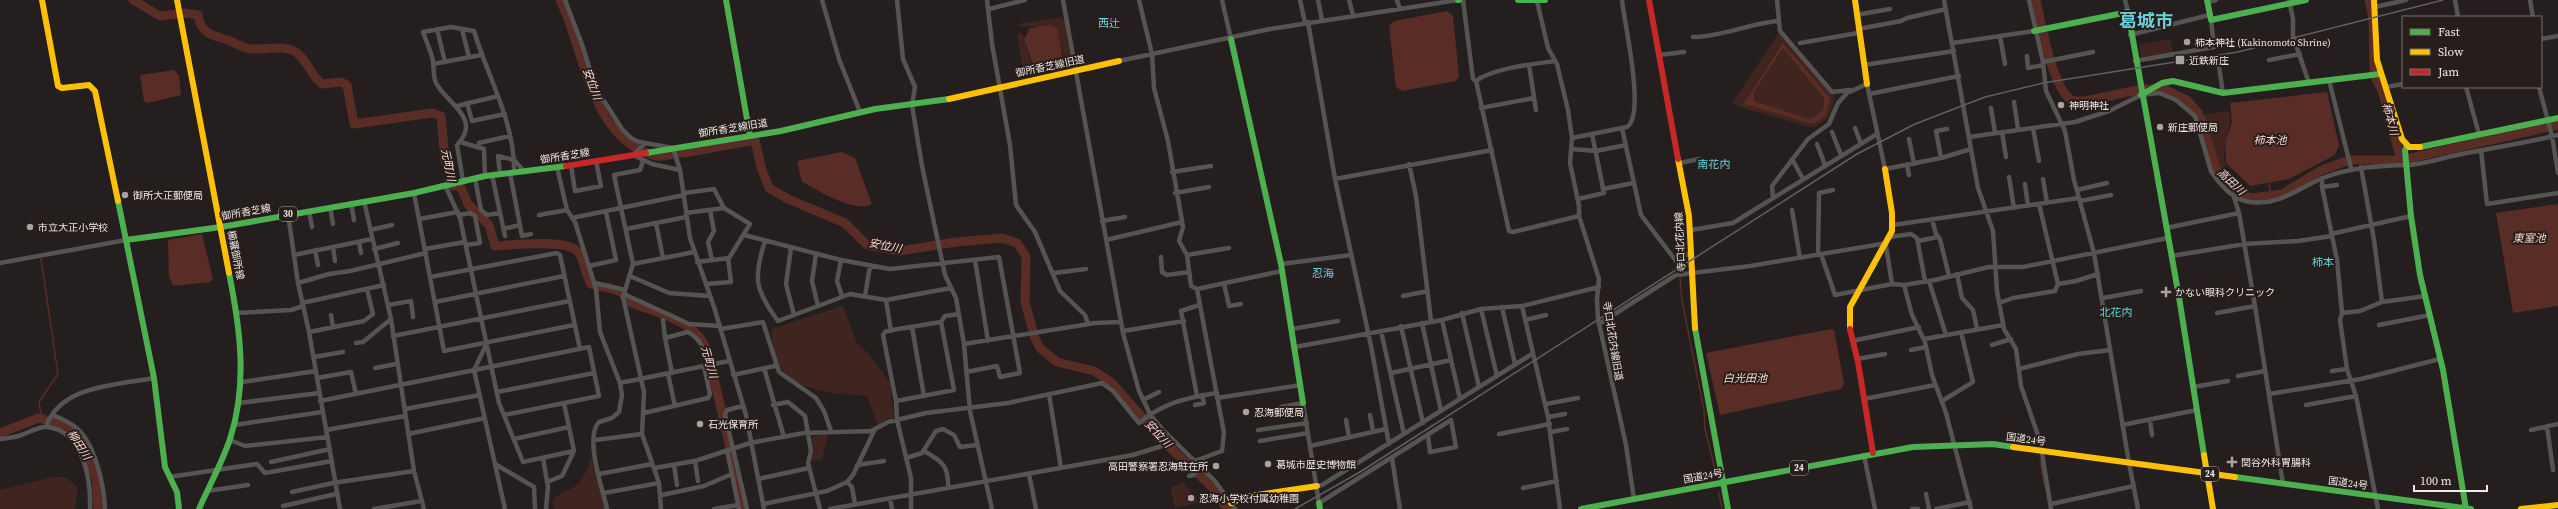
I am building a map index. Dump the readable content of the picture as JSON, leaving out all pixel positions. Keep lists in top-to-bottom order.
{
  "streets": {
    "main road": [
      "御所香芝線旧道",
      "御所香芝線",
      "30",
      "寺口北花内線",
      "櫛羅御所線",
      "国道24号",
      "24"
    ],
    "street": ["寺口北花内線旧道"]
  },
  "crossings": [
    ["御所香芝線旧道", "御所香芝線"],
    ["御所香芝線", "櫛羅御所線"],
    ["寺口北花内線", "国道24号"],
    ["寺口北花内線旧道", "国道24号"]
  ],
  "districts": [
    "葛城市",
    "西辻",
    "南花内",
    "柿本",
    "忍海",
    "北花内"
  ],
  "water": [
    "安位川",
    "柿本川",
    "柿本池",
    "元町川",
    "高田川",
    "東室池",
    "白光田池",
    "柳田川"
  ],
  "places": {
    "other": [
      "柿本神社 (Kakinomoto Shrine)",
      "神明神社",
      "新庄郵便局",
      "御所大正郵便局",
      "市立大正小学校",
      "忍海郵便局",
      "石光保育所",
      "葛城市歴史博物館",
      "高田警察署忍海駐在所",
      "忍海小学校付属幼稚園"
    ],
    "transit": ["近鉄新庄"],
    "health": ["かない眼科クリニック", "関谷外科胃腸科"]
  },
  "legend": ["Fast", "Slow", "Jam"],
  "scale_bar": "100 m"
}
